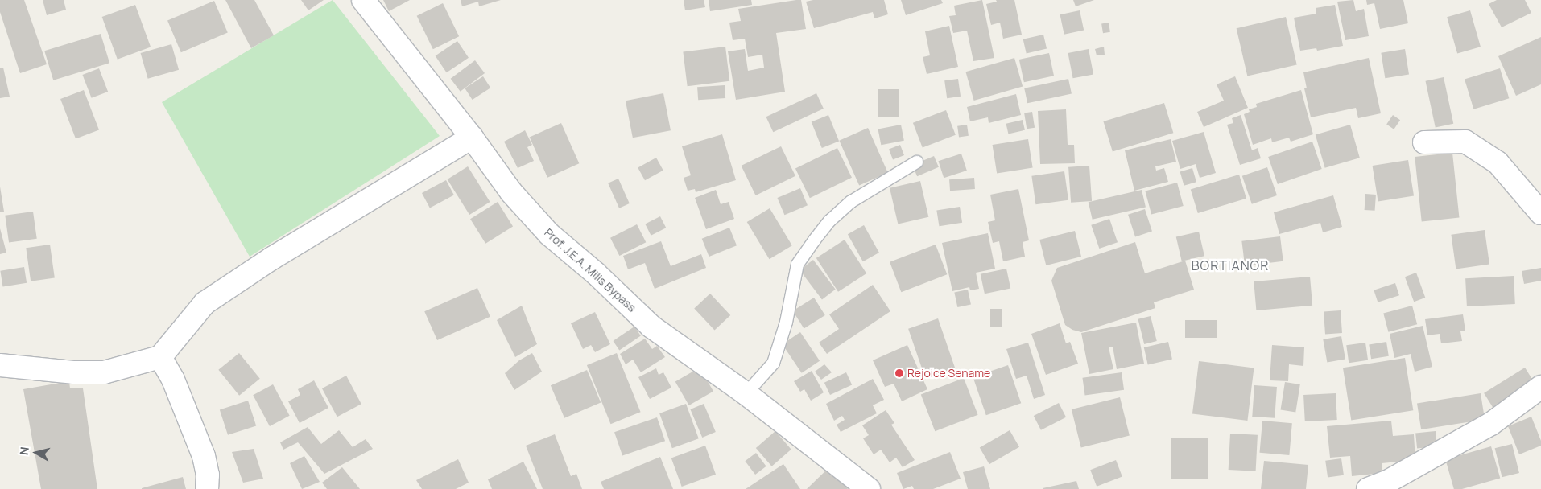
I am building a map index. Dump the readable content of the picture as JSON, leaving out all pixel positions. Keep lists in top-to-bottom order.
{
  "streets": {
    "street": ["Prof. J.E.A. Mills Bypass"]
  },
  "districts": ["BORTIANOR"],
  "places": ["Rejoice Sename"],
  "north": "left"
}
